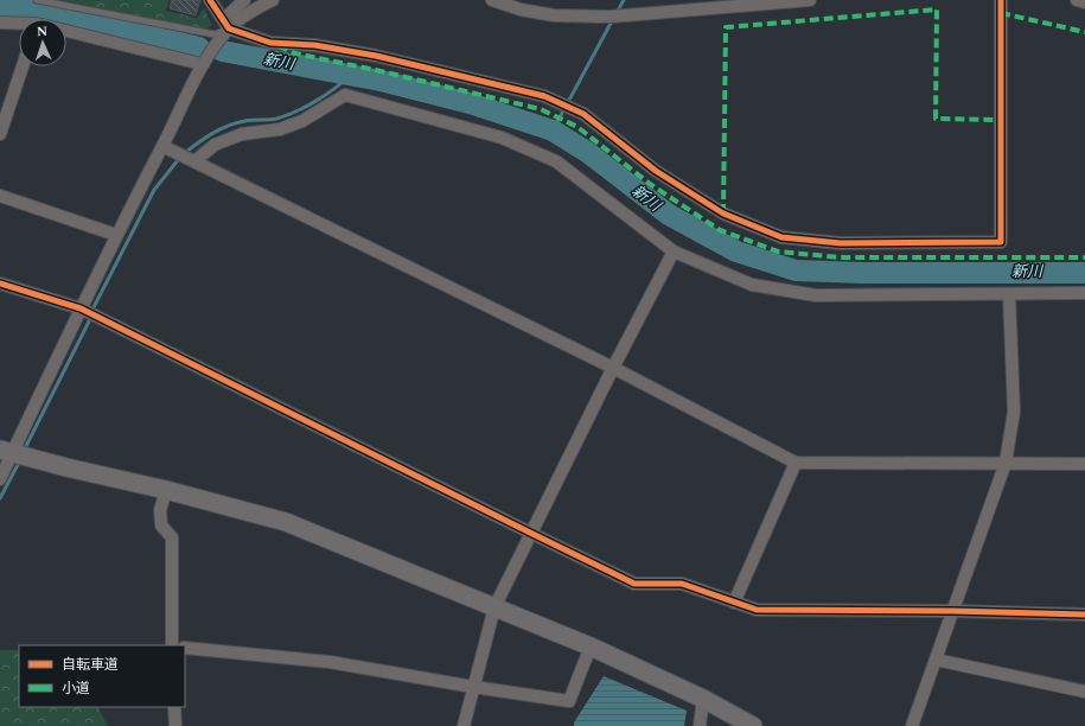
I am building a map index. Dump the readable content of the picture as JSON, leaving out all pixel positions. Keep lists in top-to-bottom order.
{
  "water": ["新川"],
  "legend": ["自転車道", "小道"],
  "north": "top"
}
